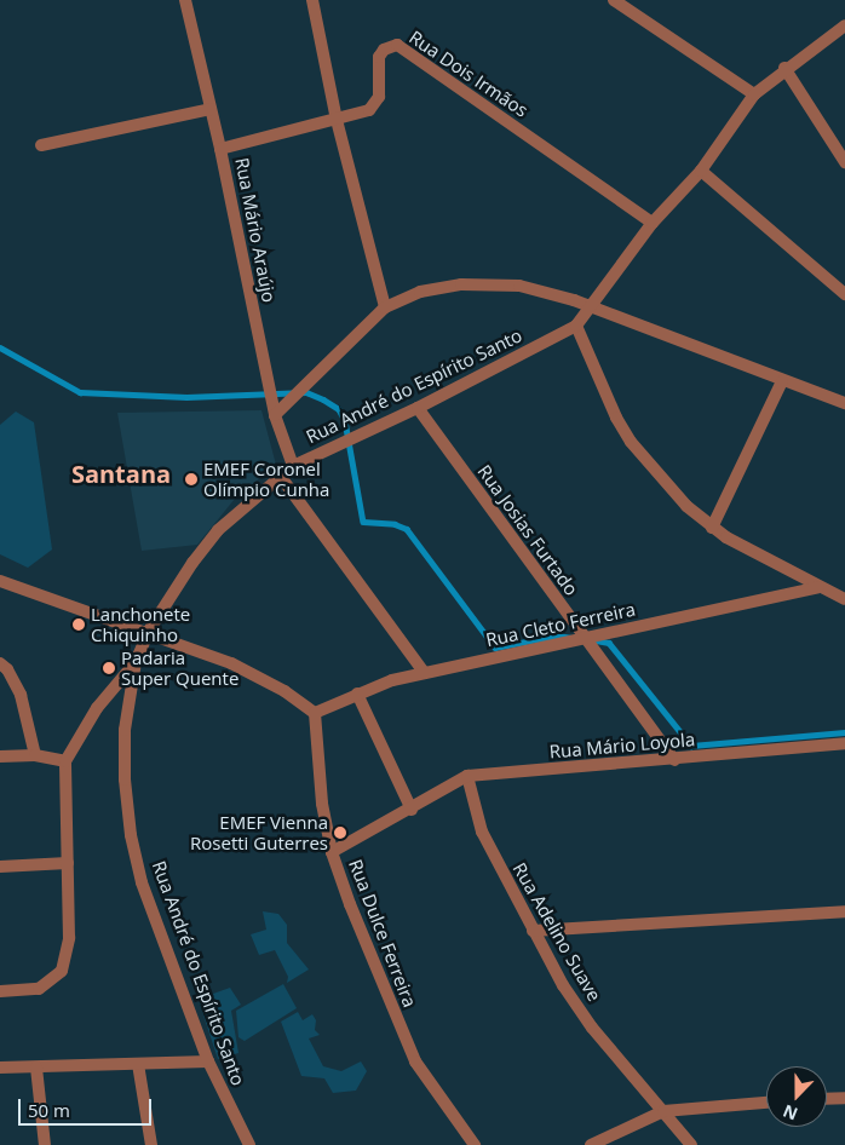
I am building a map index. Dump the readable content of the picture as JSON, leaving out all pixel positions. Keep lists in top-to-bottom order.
{
  "streets": {
    "street": [
      "Rua Dois Irmãos",
      "Rua Mário Araújo",
      "Rua André do Espírito Santo",
      "Rua Josias Furtado",
      "Rua Cleto Ferreira",
      "Rua Mário Loyola",
      "Rua Adelino Suave",
      "Rua Dulce Ferreira"
    ]
  },
  "crossings": [
    ["Rua Dois Irmãos", "Rua Mário Araújo"],
    ["Rua Dois Irmãos", "Rua André do Espírito Santo"],
    ["Rua Mário Araújo", "Rua André do Espírito Santo"],
    ["Rua André do Espírito Santo", "Rua Josias Furtado"],
    ["Rua Josias Furtado", "Rua Cleto Ferreira"],
    ["Rua Josias Furtado", "Rua Mário Loyola"],
    ["Rua Cleto Ferreira", "Rua Dulce Ferreira"],
    ["Rua Mário Loyola", "Rua Adelino Suave"],
    ["Rua Mário Loyola", "Rua Dulce Ferreira"]
  ],
  "districts": ["Santana"],
  "places": [
    "EMEF Coronel Olímpio Cunha",
    "Lanchonete Chiquinho",
    "Padaria Super Quente",
    "EMEF Vienna Rosetti Guterres"
  ],
  "scale_bar": "50 m",
  "north": "bottom"
}
